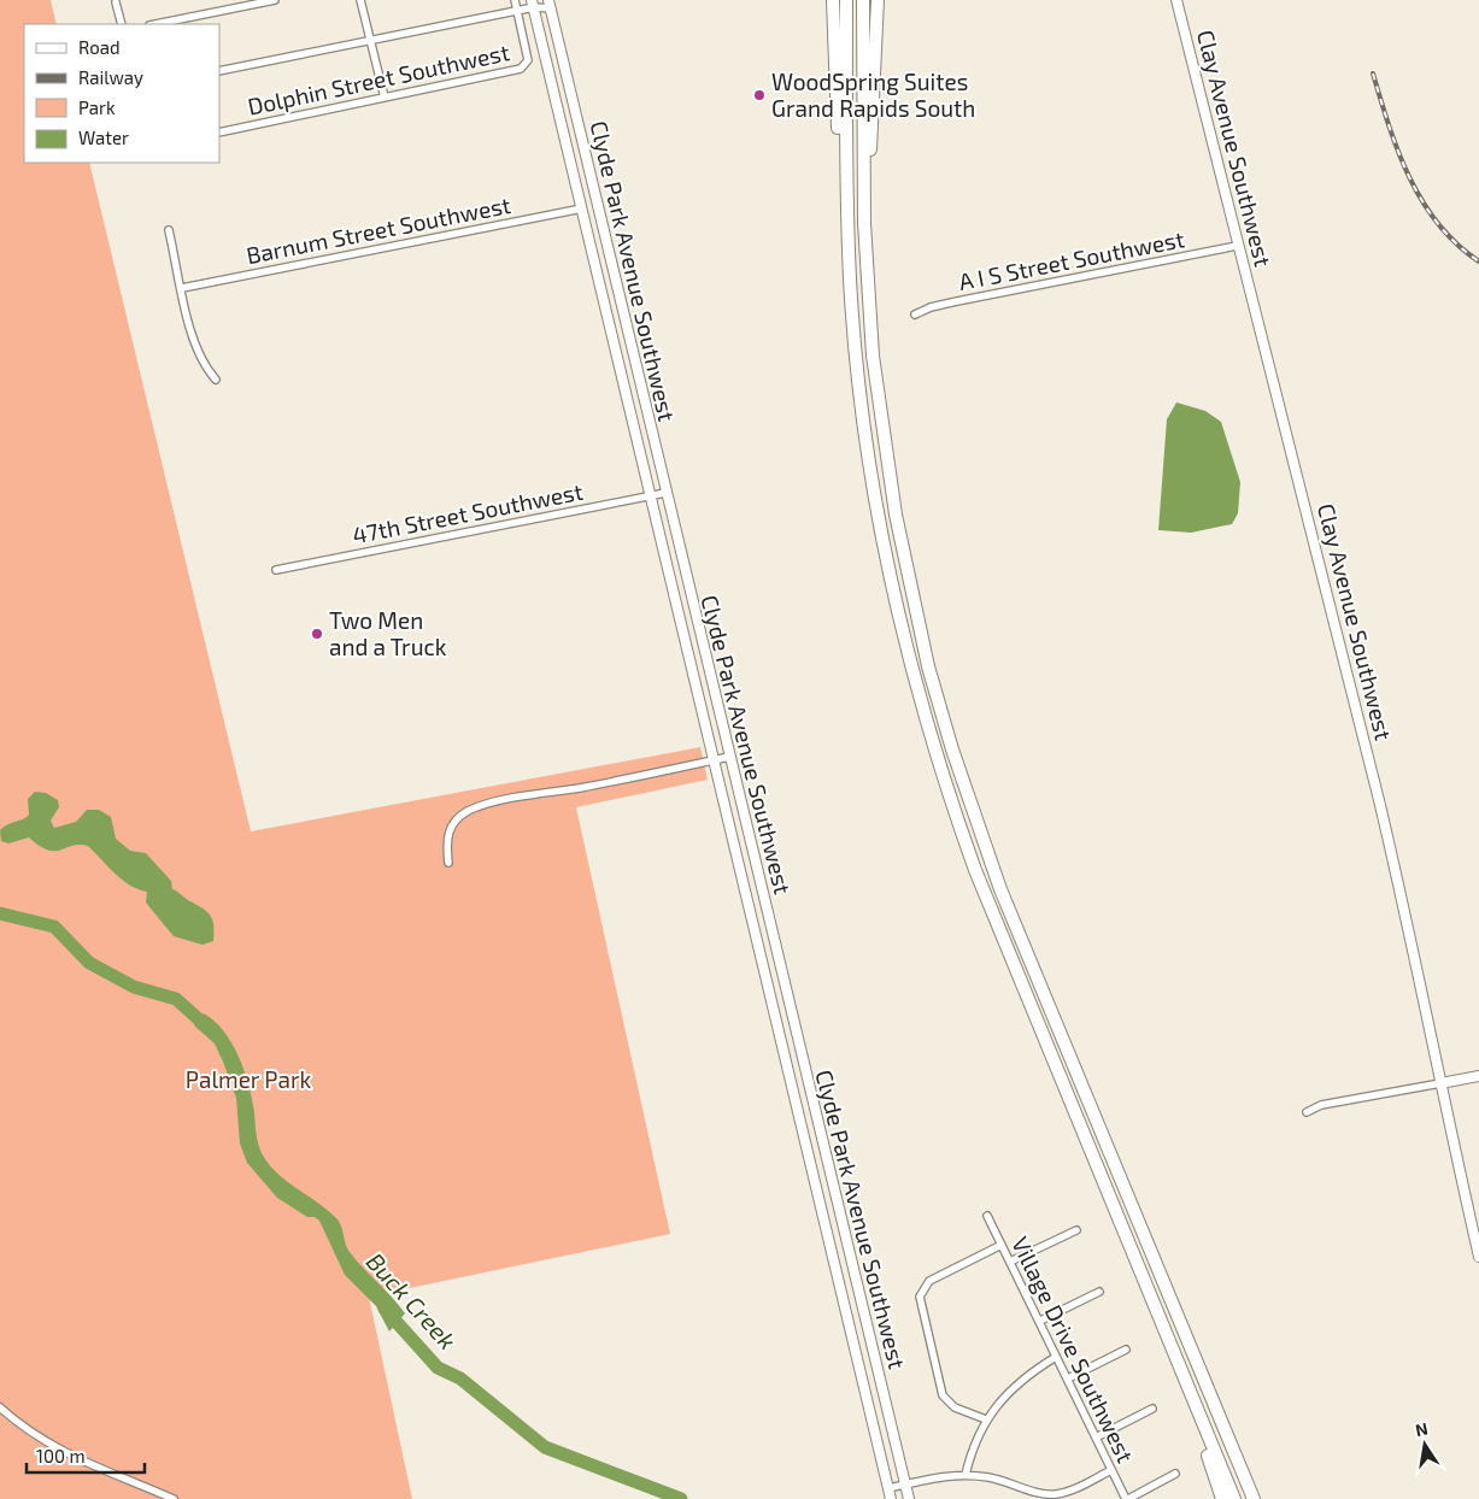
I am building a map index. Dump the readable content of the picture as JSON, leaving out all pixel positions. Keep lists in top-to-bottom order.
{
  "streets": {
    "main road": ["Clay Avenue Southwest", "Clyde Park Avenue Southwest"],
    "street": [
      "Dolphin Street Southwest",
      "Barnum Street Southwest",
      "A I S Street Southwest",
      "47th Street Southwest",
      "Village Drive Southwest"
    ]
  },
  "crossings": [
    ["Clay Avenue Southwest", "A I S Street Southwest"],
    ["Barnum Street Southwest", "Clyde Park Avenue Southwest"],
    ["Clyde Park Avenue Southwest", "47th Street Southwest"]
  ],
  "water": ["Buck Creek"],
  "parks": ["Palmer Park"],
  "places": ["WoodSpring Suites Grand Rapids South", "Two Men and a Truck"],
  "legend": [
    "Road",
    "Railway",
    "Park",
    "Water"
  ],
  "scale_bar": "100 m",
  "north": "top"
}
